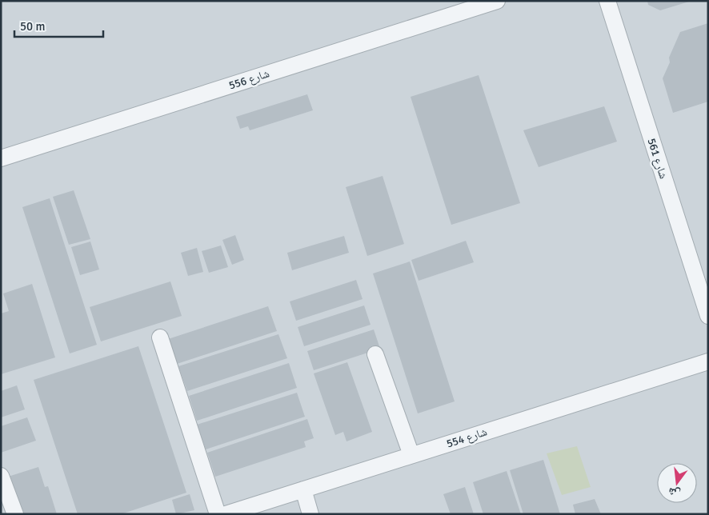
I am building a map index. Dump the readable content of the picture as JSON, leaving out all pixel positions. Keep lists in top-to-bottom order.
{
  "streets": {
    "street": ["شارع 556", "شارع 561", "شارع 554"]
  },
  "scale_bar": "50 m",
  "north": "bottom"
}
